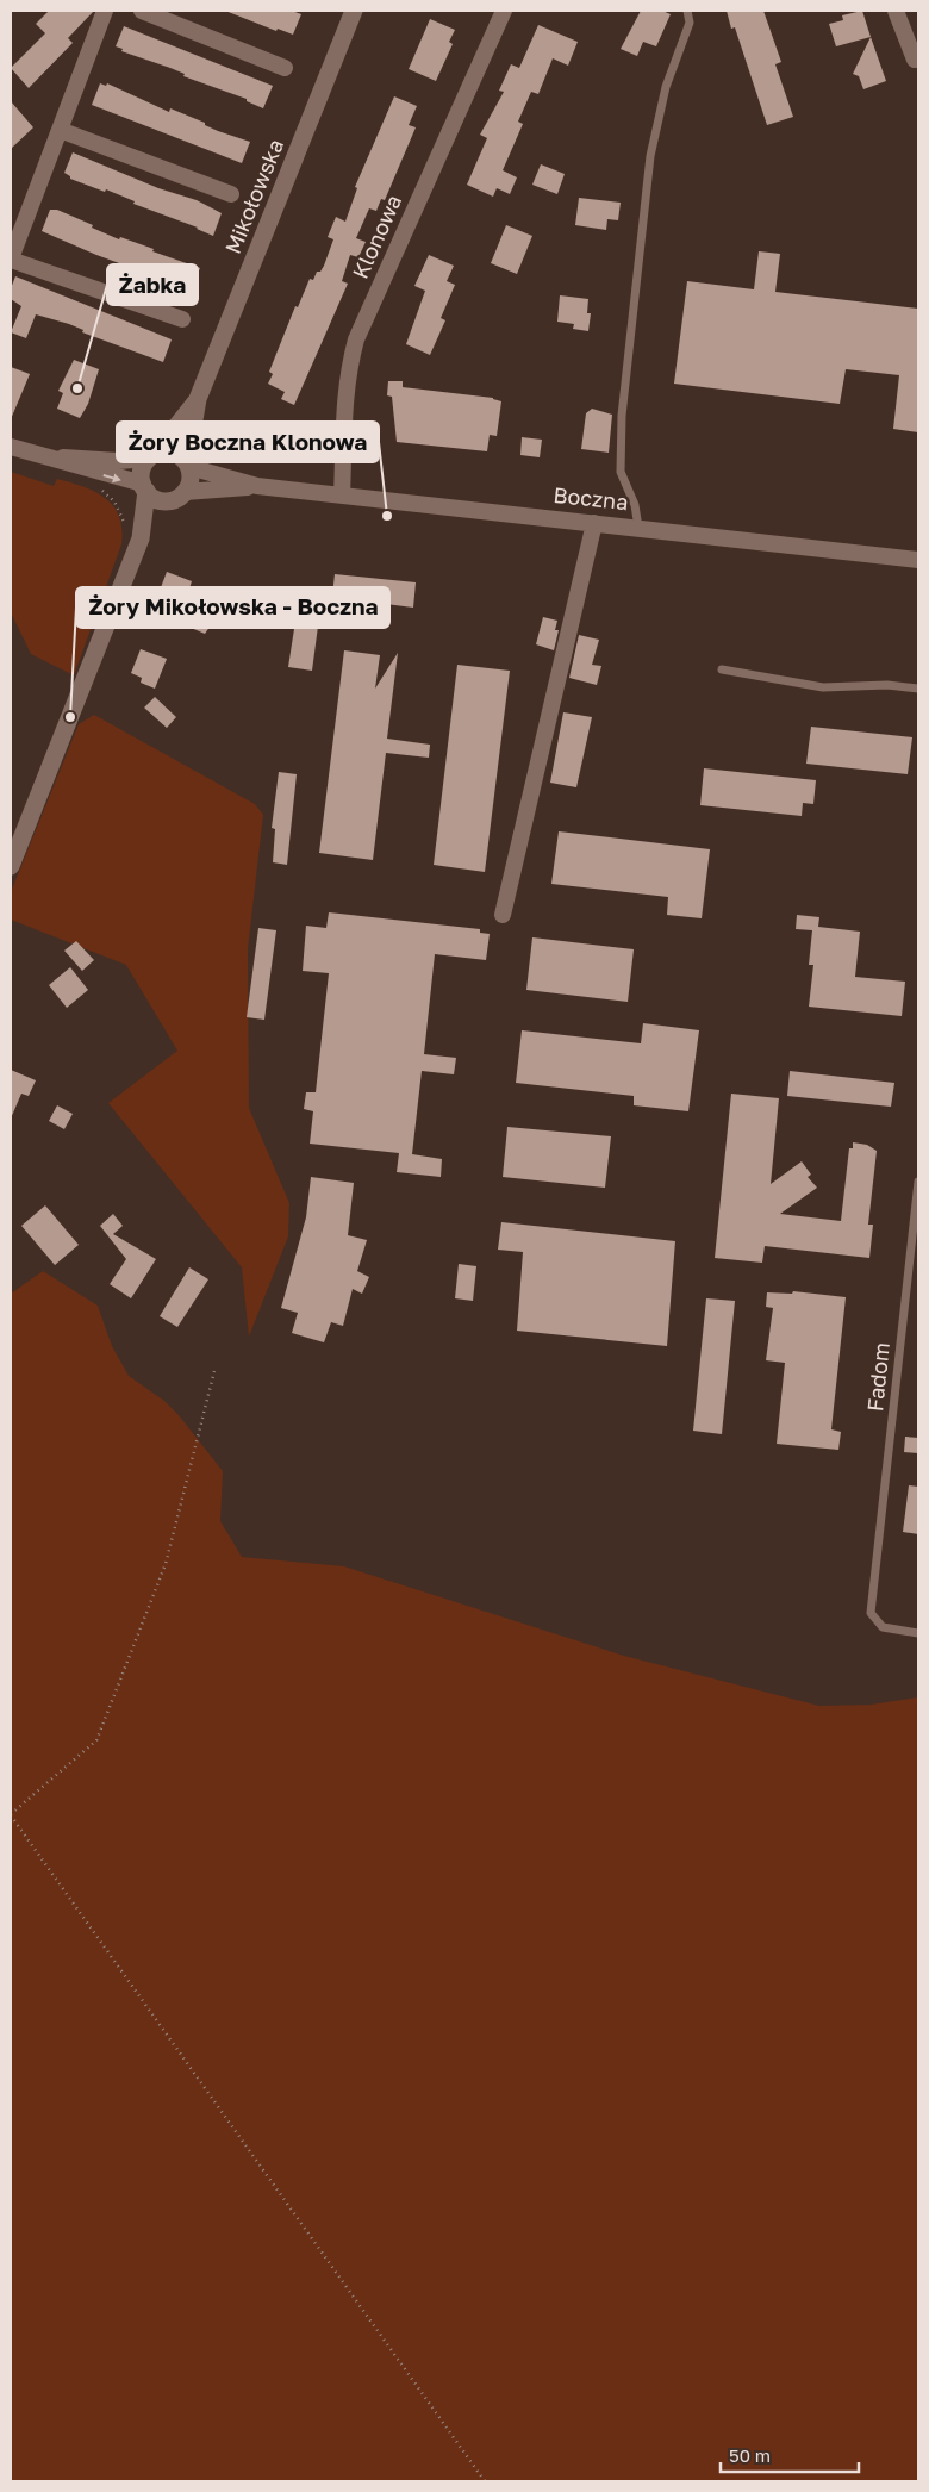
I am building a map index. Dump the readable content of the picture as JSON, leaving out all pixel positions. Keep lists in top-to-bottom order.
{
  "streets": {
    "street": ["Mikołowska", "Klonowa", "Boczna"],
    "lane": ["Fadom"]
  },
  "crossings": [
    ["Mikołowska", "Boczna"],
    ["Klonowa", "Boczna"]
  ],
  "places": ["Żabka", "Żory Boczna Klonowa", "Żory Mikołowska - Boczna"],
  "scale_bar": "50 m"
}
